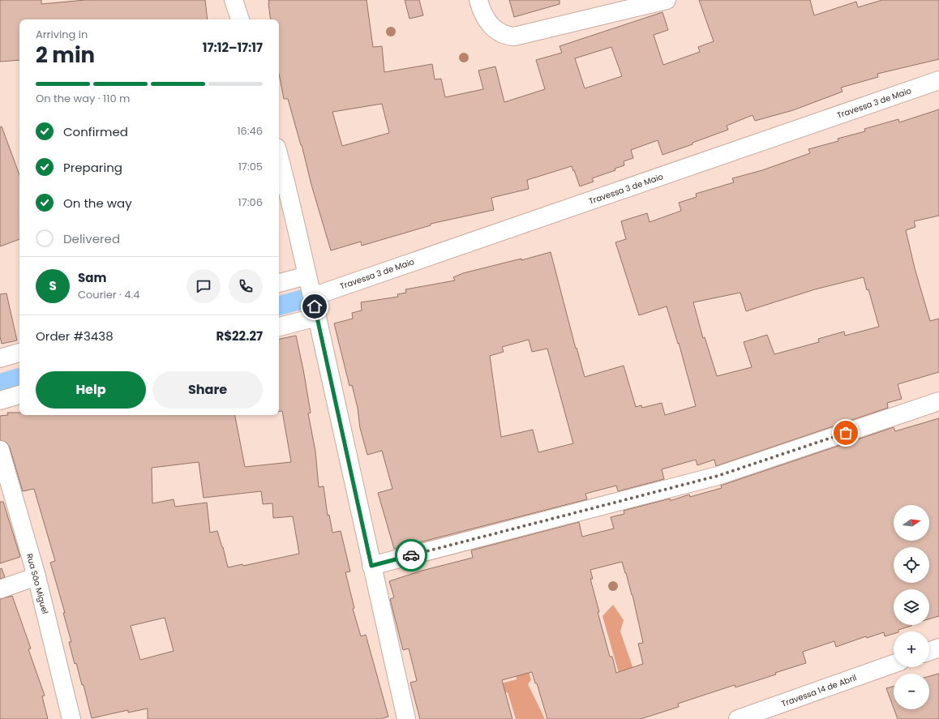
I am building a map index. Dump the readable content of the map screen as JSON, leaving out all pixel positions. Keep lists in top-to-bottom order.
{
  "streets": {
    "street": ["Travessa 3 de Maio", "Rua São Miguel", "Travessa 14 de Abril"]
  },
  "north": "right",
  "page": {
    "heading": ["2 min", "Arriving in", "17:12–17:17"],
    "panel": [
      "Sam",
      "Courier · 4.4",
      "Order #3438",
      "R$22.27"
    ],
    "bar": "On the way · 110 m",
    "list": [
      ["Confirmed", "16:46"],
      ["Preparing", "17:05"],
      ["On the way", "17:06"],
      "Delivered"
    ],
    "round": "S",
    "buttons": ["Help", "Share"],
    "map_buttons": ["+", "−"]
  }
}
